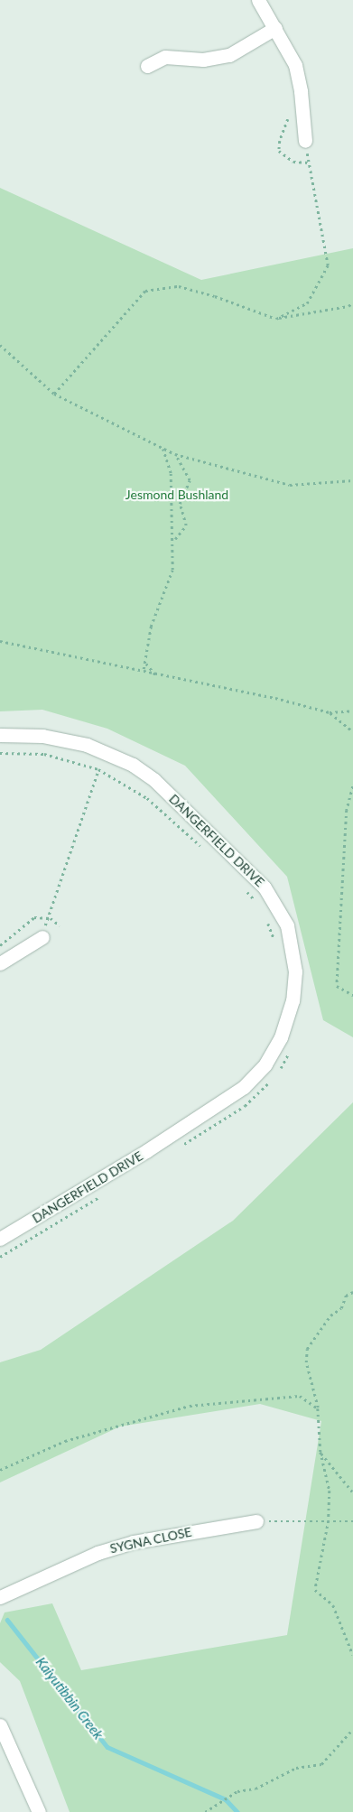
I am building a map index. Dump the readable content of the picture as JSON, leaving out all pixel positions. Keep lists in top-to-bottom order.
{
  "streets": {
    "street": ["DANGERFIELD DRIVE", "SYGNA CLOSE"]
  },
  "water": ["Kaiyutibbin Creek"],
  "parks": ["Jesmond Bushland"]
}
